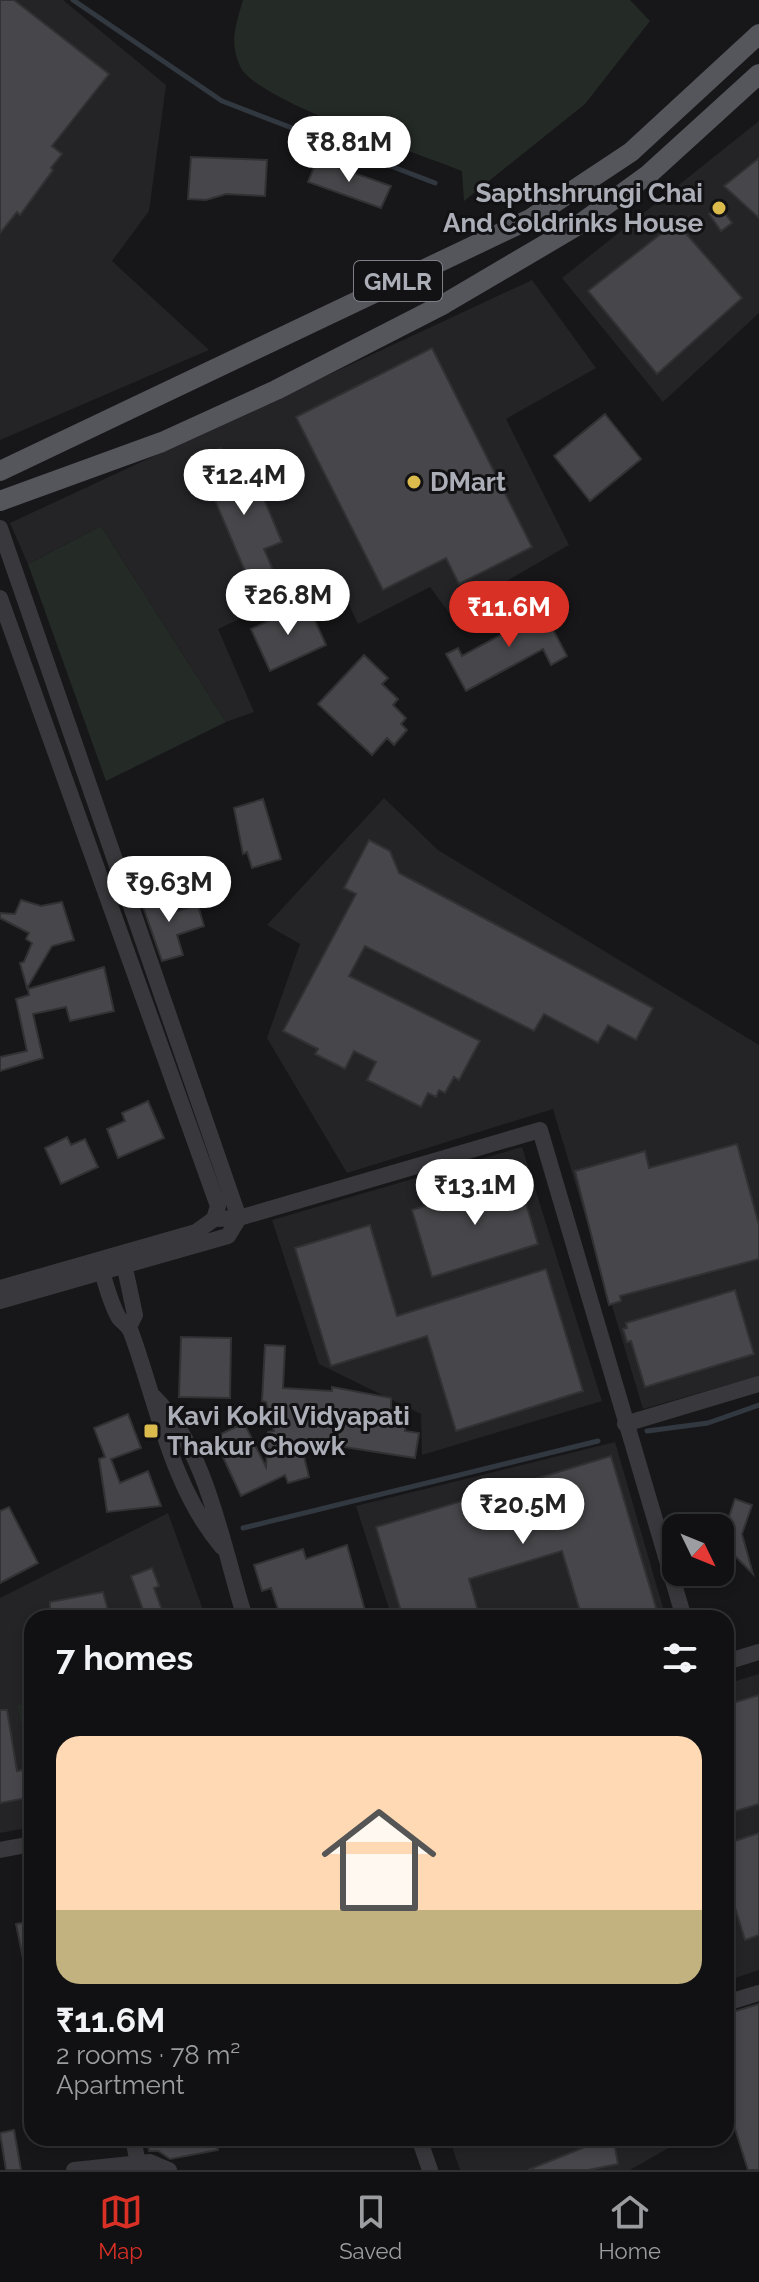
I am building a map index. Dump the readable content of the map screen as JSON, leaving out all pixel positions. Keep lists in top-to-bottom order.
{
  "streets": {
    "main road": ["GMLR"]
  },
  "places": {
    "other": ["Sapthshrungi Chai And Coldrinks House", "DMart"],
    "transit": ["Kavi Kokil Vidyapati Thakur Chowk"]
  },
  "north": "bottom right",
  "page": {
    "price": [
      "₹8.81M",
      "₹12.4M",
      "₹26.8M",
      "₹11.6M",
      "₹9.63M",
      "₹13.1M",
      "₹20.5M"
    ],
    "heading": "7 homes",
    "list": [
      {
        "name": "₹11.6M",
        "note": "2 rooms · 78 m² · Apartment"
      }
    ],
    "tabs": ["Map", "Saved", "Home"]
  }
}
